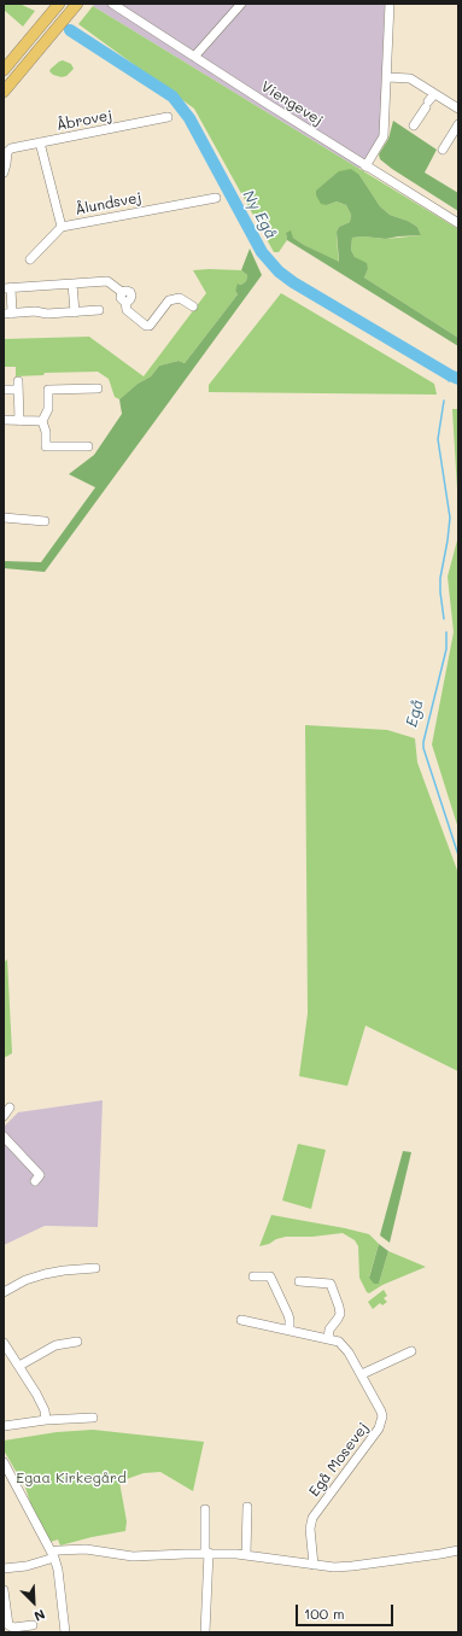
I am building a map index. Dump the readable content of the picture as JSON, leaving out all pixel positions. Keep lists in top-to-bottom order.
{
  "streets": {
    "street": [
      "Viengevej",
      "Åbrovej",
      "Ålundsvej",
      "Egå Mosevej"
    ]
  },
  "crossings": [
    ["Åbrovej", "Ålundsvej"]
  ],
  "water": ["Ny Egå", "Egå"],
  "parks": ["Egaa Kirkegård"],
  "scale_bar": "100 m",
  "north": "bottom right"
}
